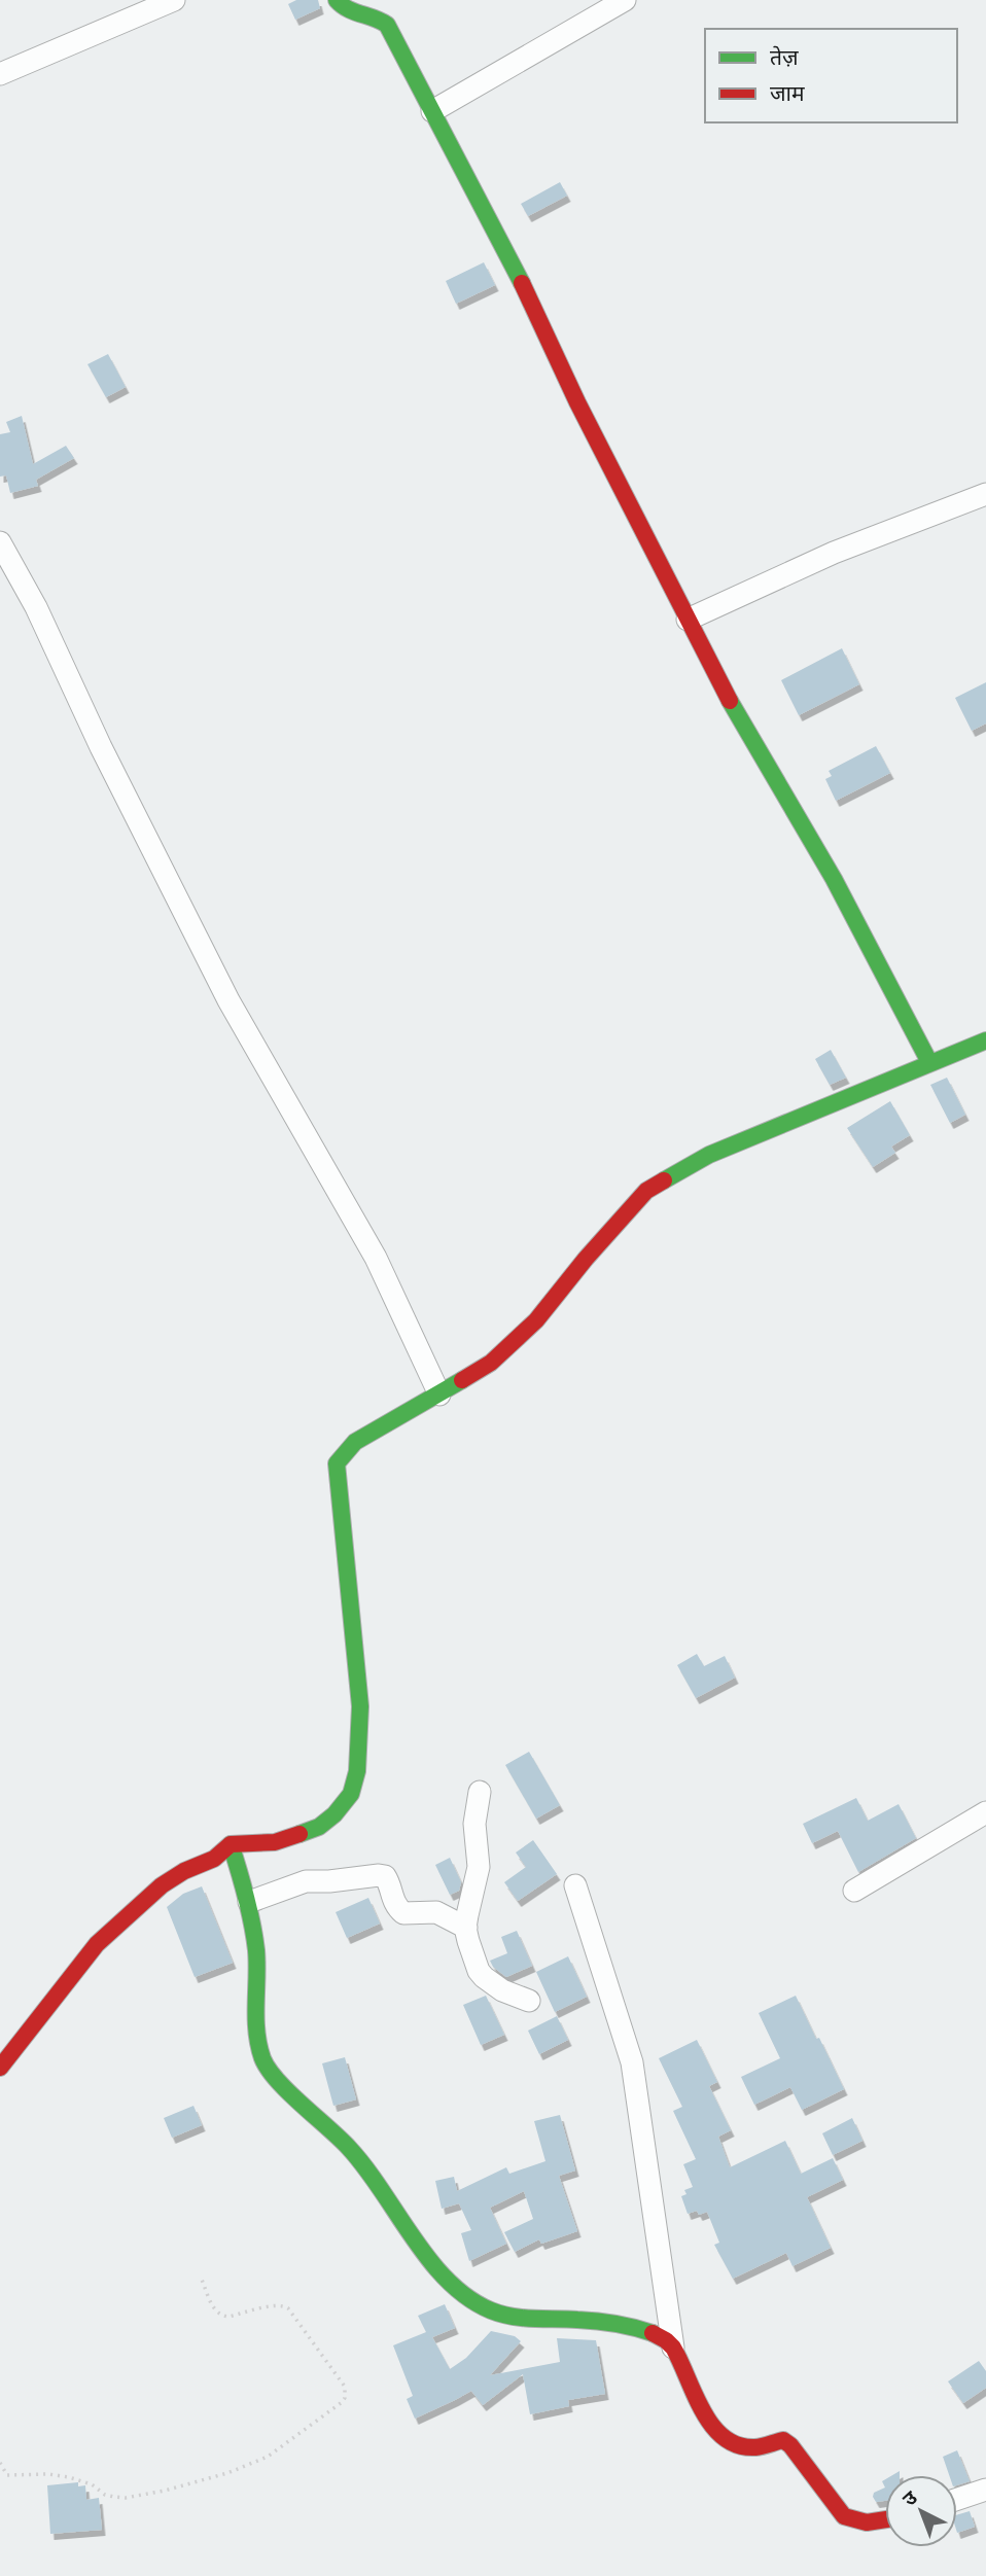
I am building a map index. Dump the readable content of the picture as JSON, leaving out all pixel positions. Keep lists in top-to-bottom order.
{
  "legend": ["तेज़", "जाम"],
  "north": "top left"
}
